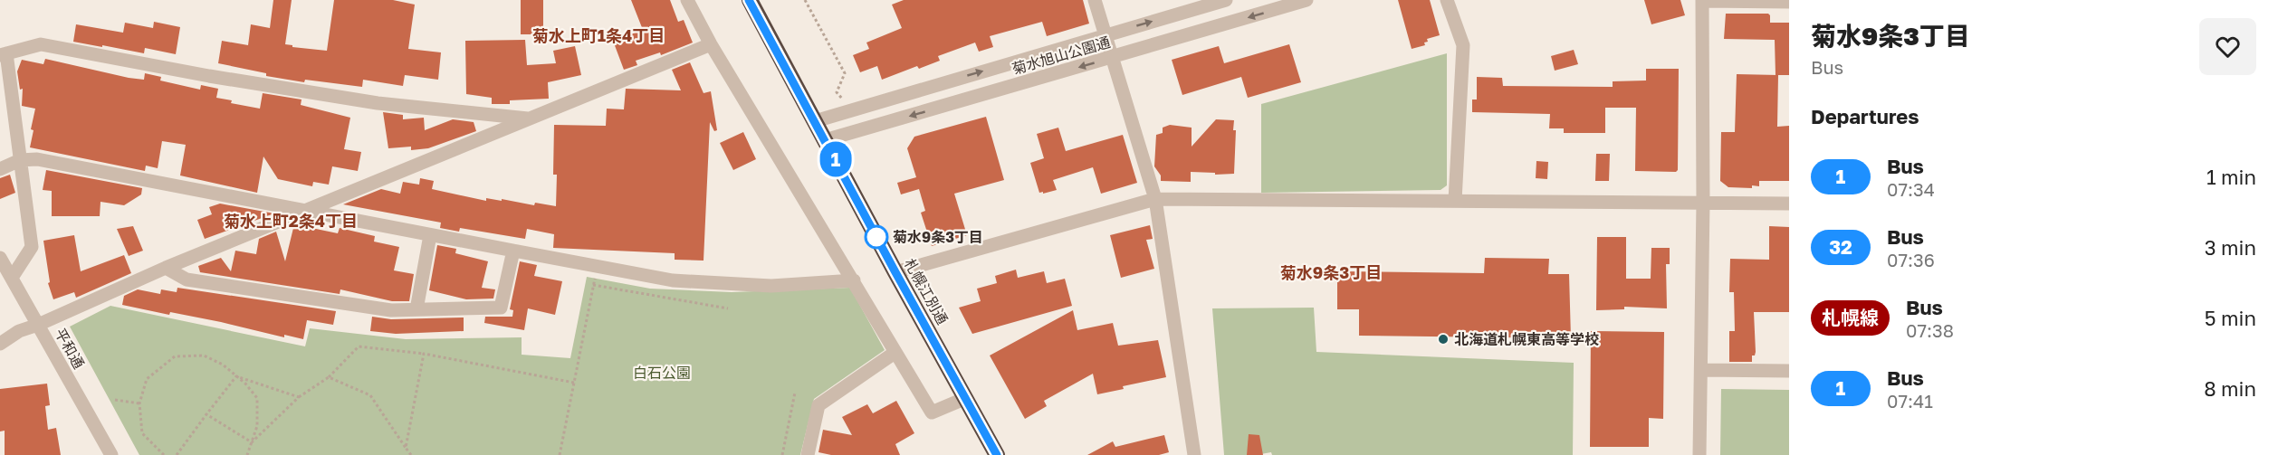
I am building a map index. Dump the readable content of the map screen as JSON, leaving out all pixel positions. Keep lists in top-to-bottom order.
{
  "streets": {
    "highway": ["札幌江別通"],
    "street": ["菊水旭山公園通", "平和通"]
  },
  "crossings": [
    ["菊水旭山公園通", "札幌江別通"]
  ],
  "districts": ["菊水上町1条4丁目", "菊水上町2条4丁目", "菊水9条3丁目"],
  "parks": ["白石公園"],
  "places": ["菊水9条3丁目", "北海道札幌東高等学校"],
  "lines": ["bus line 1"],
  "page": {
    "on_map": "1",
    "heading": [
      ["菊水9条3丁目", "Bus"],
      "Departures"
    ],
    "list": [
      {
        "mark": "1",
        "name": "Bus",
        "note": "07:34",
        "value": "1 min"
      },
      {
        "mark": "32",
        "name": "Bus",
        "note": "07:36",
        "value": "3 min"
      },
      {
        "mark": "札幌線",
        "name": "Bus",
        "note": "07:38",
        "value": "5 min"
      },
      {
        "mark": "1",
        "name": "Bus",
        "note": "07:41",
        "value": "8 min"
      }
    ]
  }
}
